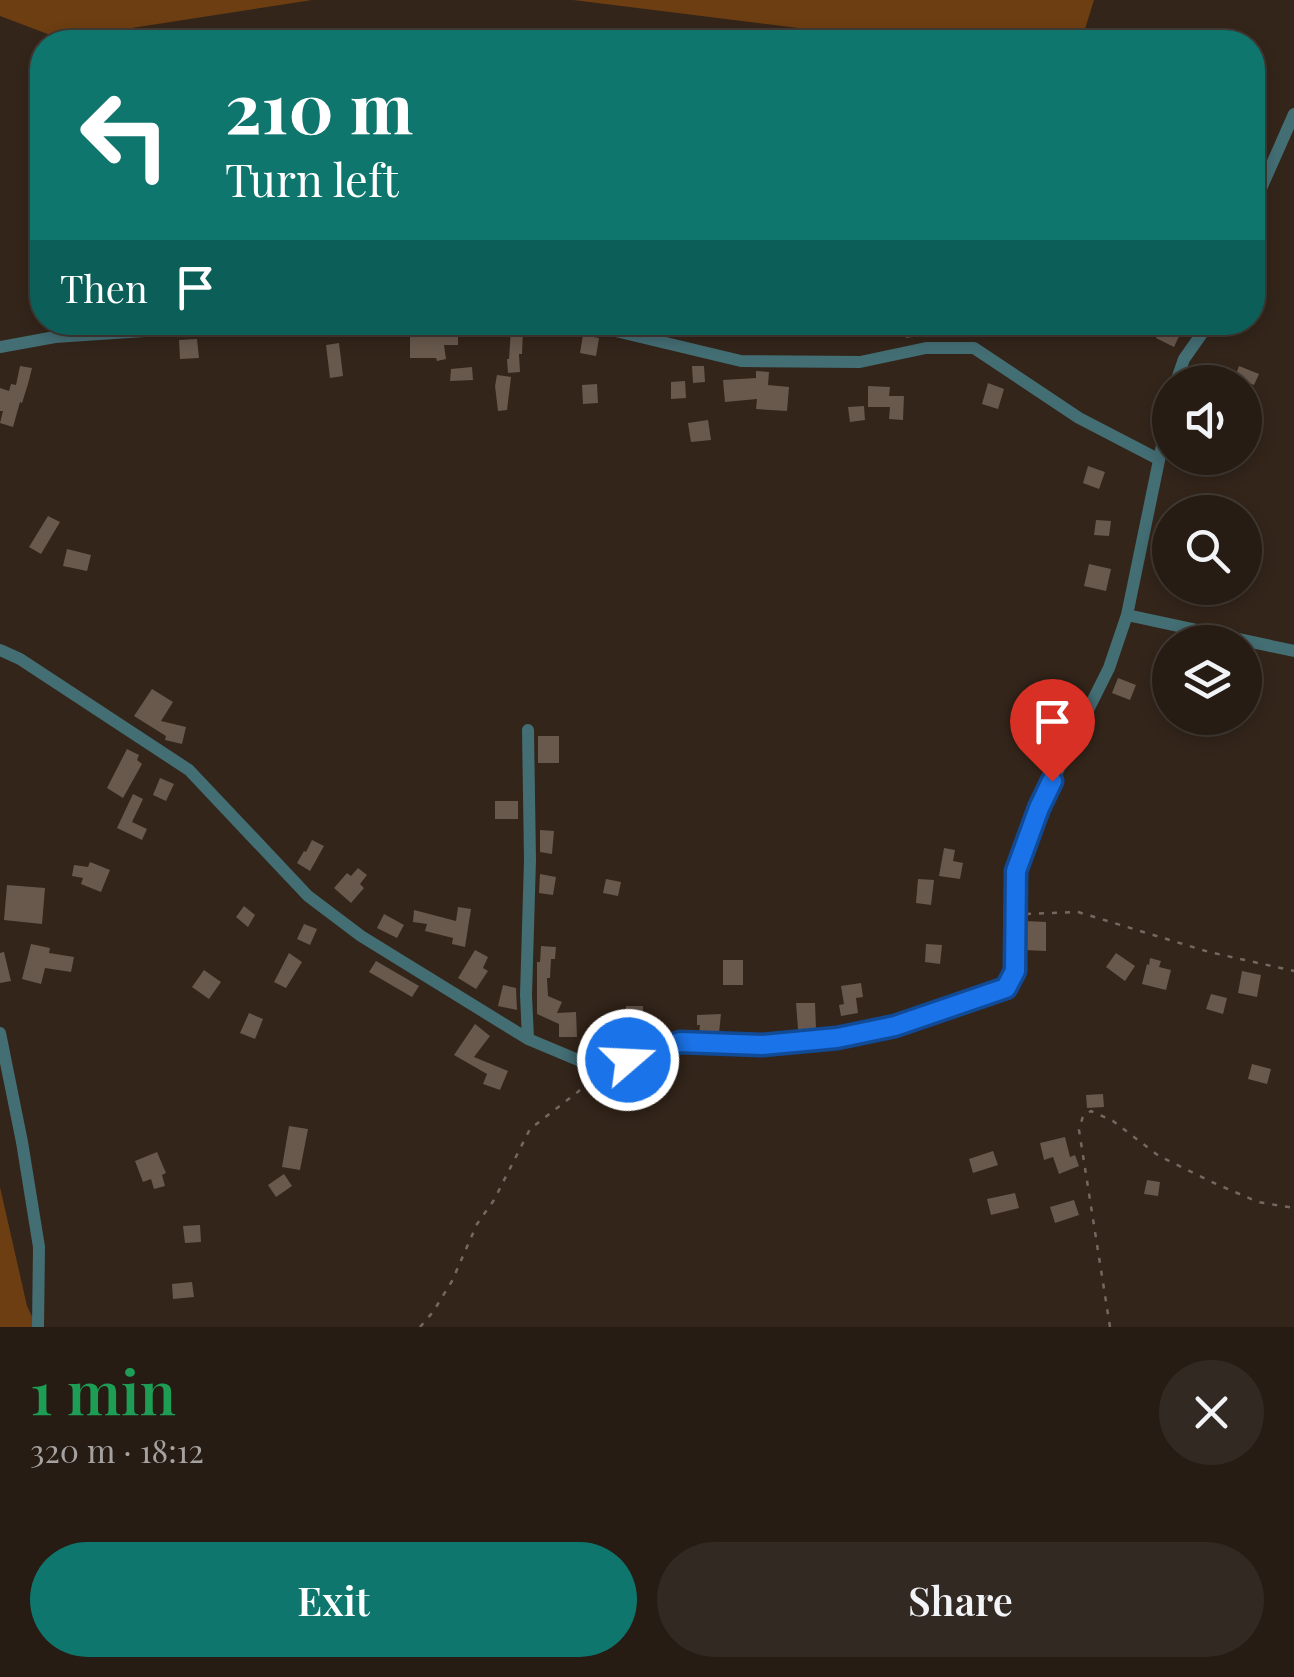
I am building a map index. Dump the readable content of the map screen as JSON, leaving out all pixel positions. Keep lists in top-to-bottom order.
{
  "page": {
    "turn": ["210 m", "Turn left"],
    "then": "Then",
    "heading": ["1 min", "320 m · 18:12"],
    "buttons": ["Exit", "Share"]
  }
}
